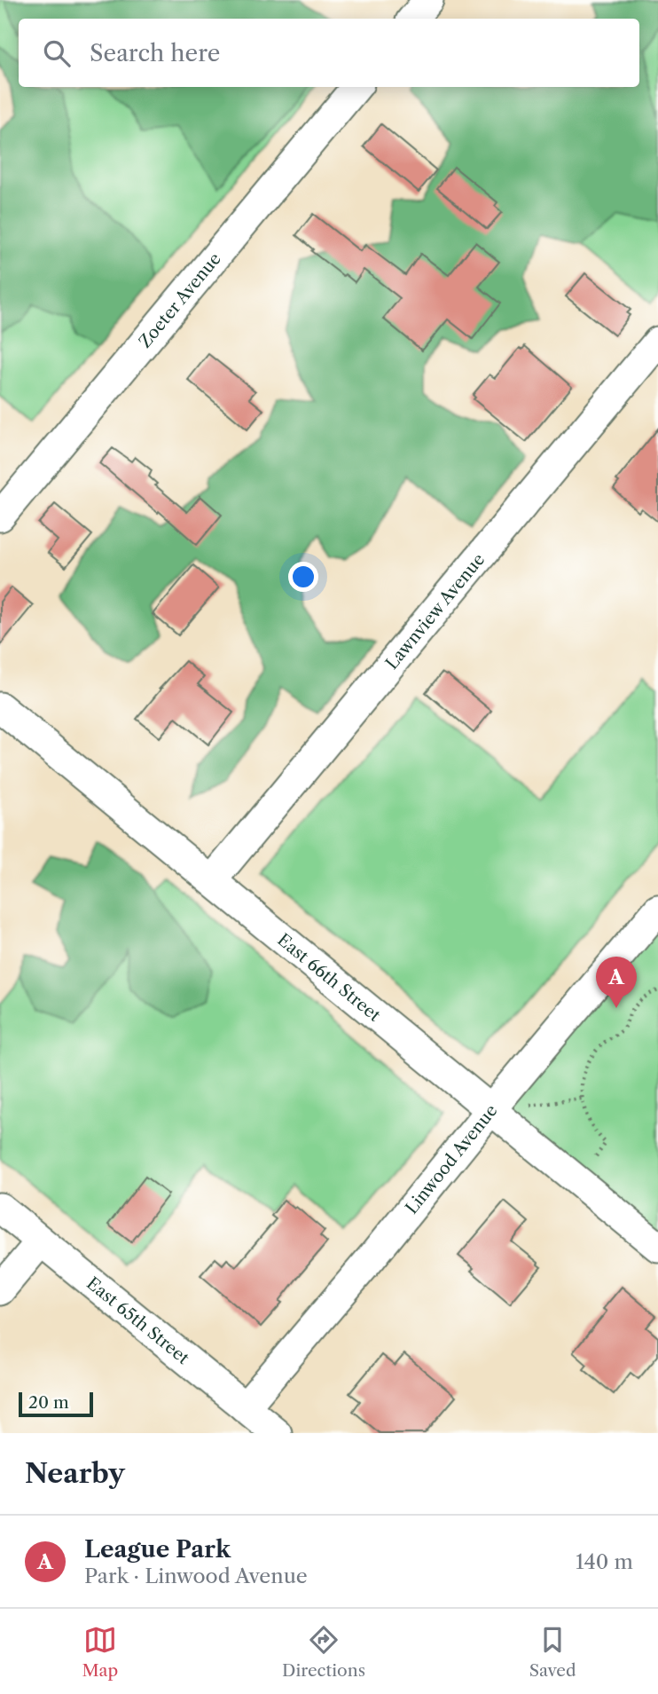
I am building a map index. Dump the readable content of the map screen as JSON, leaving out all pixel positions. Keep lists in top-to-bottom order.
{
  "streets": {
    "street": [
      "Zoeter Avenue",
      "Lawnview Avenue",
      "East 66th Street",
      "Linwood Avenue",
      "East 65th Street"
    ]
  },
  "crossings": [
    ["Lawnview Avenue", "East 66th Street"],
    ["East 66th Street", "Linwood Avenue"],
    ["Linwood Avenue", "East 65th Street"]
  ],
  "scale_bar": "20 m",
  "page": {
    "search": "Search here",
    "pins": "A",
    "scale": "20 m",
    "heading": "Nearby",
    "list": [
      {
        "mark": "A",
        "name": "League Park",
        "note": "Park · Linwood Avenue",
        "value": "140 m"
      }
    ],
    "nav": ["Map", "Directions", "Saved"]
  }
}
